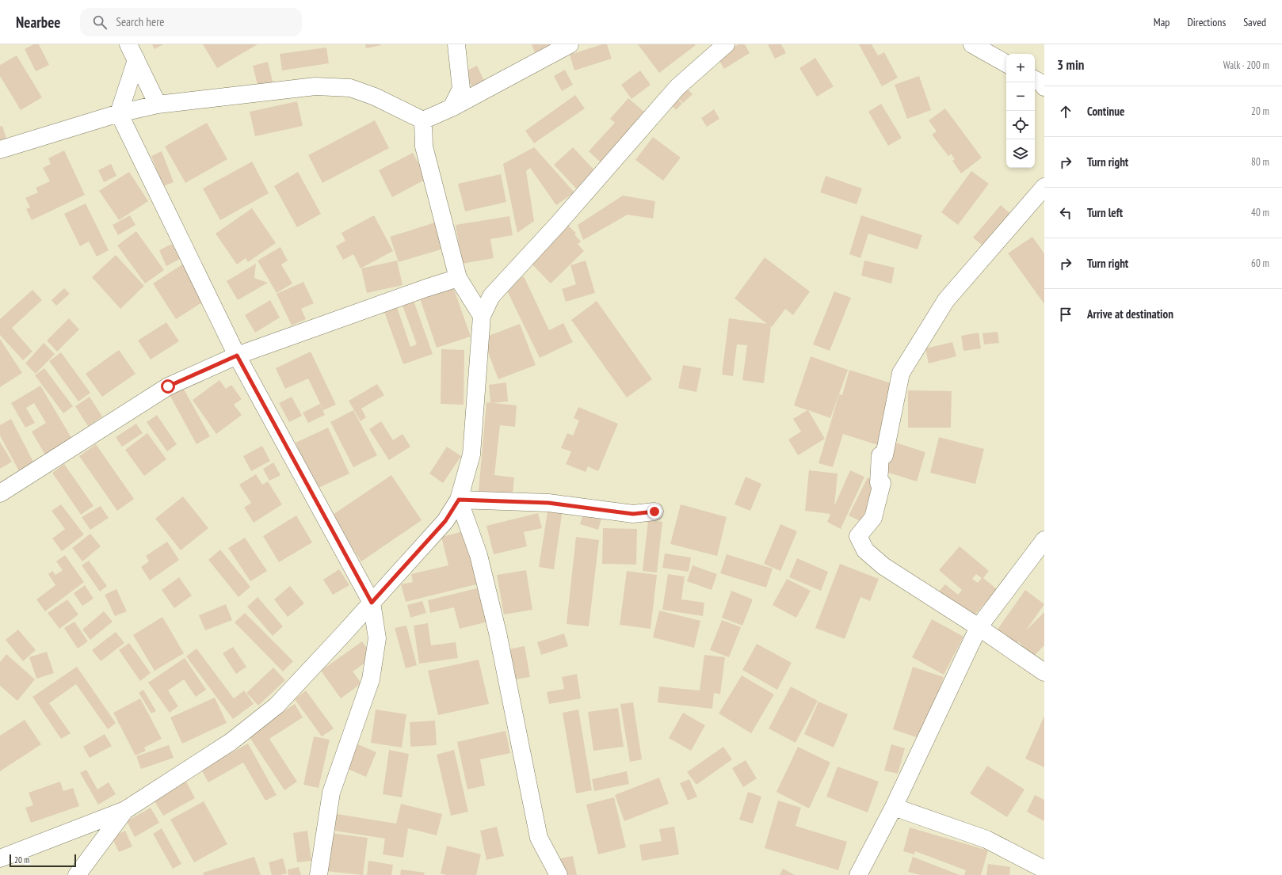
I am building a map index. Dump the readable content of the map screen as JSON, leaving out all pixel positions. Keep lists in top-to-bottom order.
{
  "scale_bar": "20 m",
  "page": {
    "header": "Nearbee",
    "search": "Search here",
    "nav": ["Map", "Directions", "Saved"],
    "heading": ["3 min", "Walk · 200 m"],
    "map_buttons": ["+", "−"],
    "list": [
      ["Continue", "20 m"],
      ["Turn right", "80 m"],
      ["Turn left", "40 m"],
      ["Turn right", "60 m"],
      "Arrive at destination"
    ],
    "scale": "20 m"
  }
}
